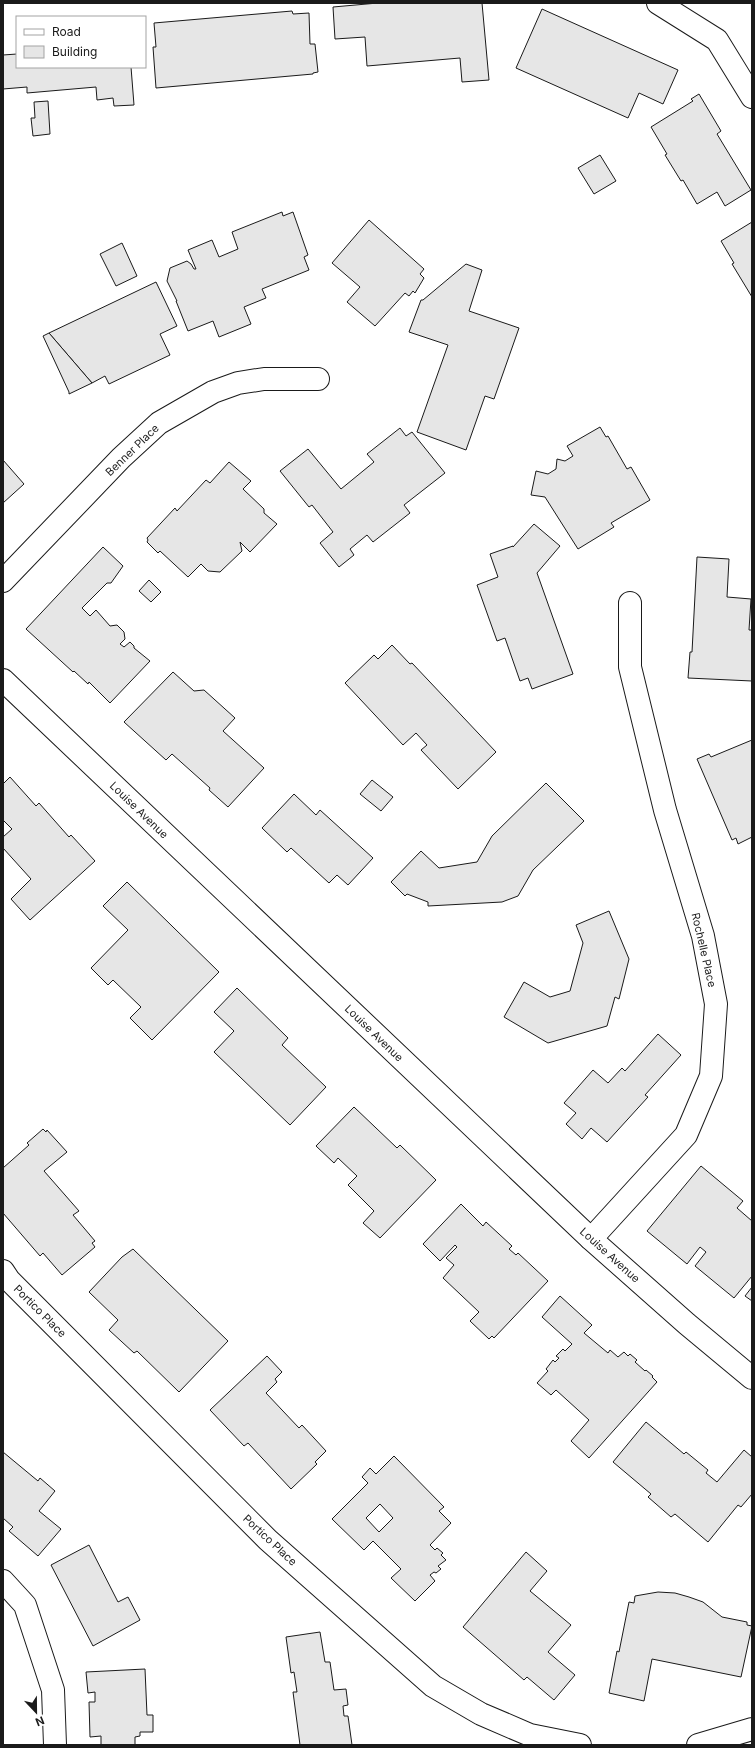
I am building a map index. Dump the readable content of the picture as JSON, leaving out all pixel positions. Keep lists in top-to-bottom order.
{
  "streets": {
    "street": [
      "Benner Place",
      "Louise Avenue",
      "Rochelle Place",
      "Portico Place"
    ]
  },
  "crossings": [
    ["Louise Avenue", "Rochelle Place"]
  ],
  "legend": ["Road", "Building"],
  "north": "bottom"
}
